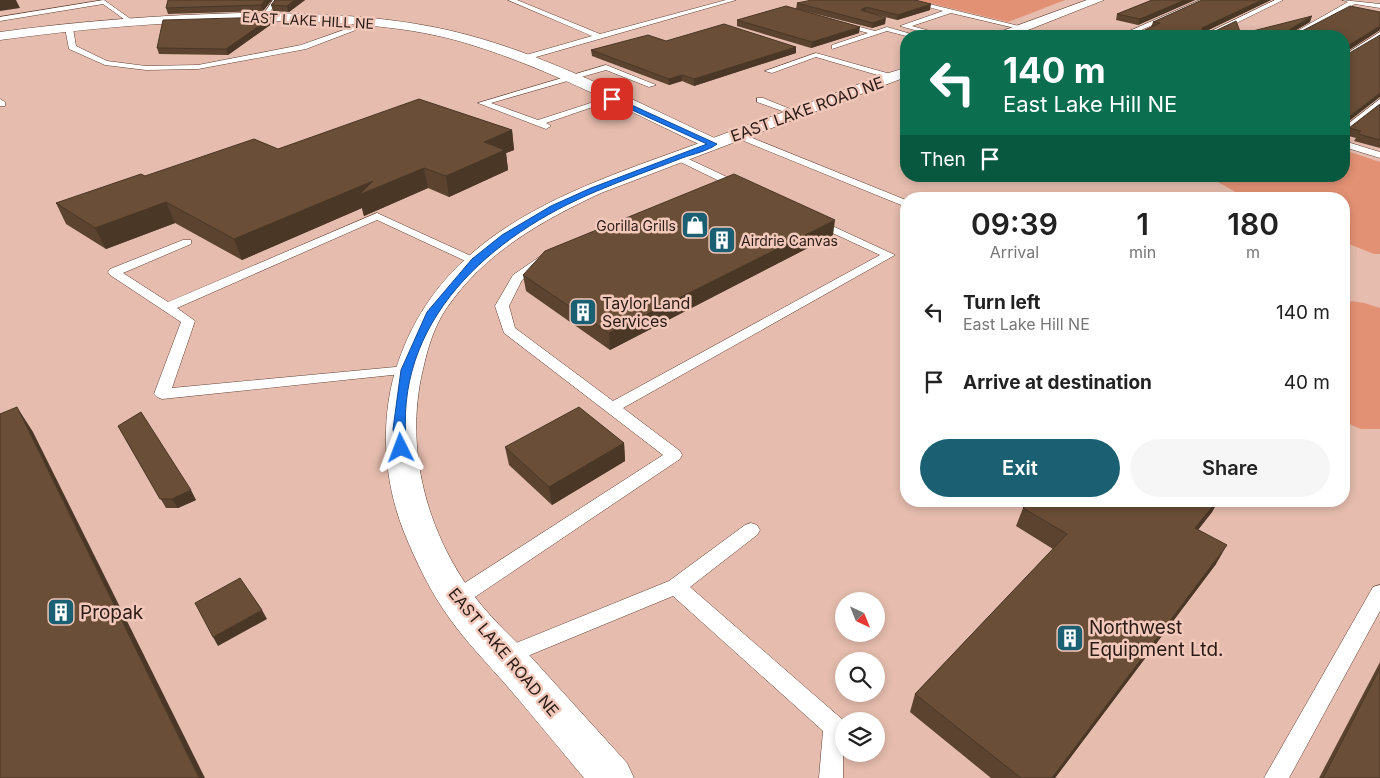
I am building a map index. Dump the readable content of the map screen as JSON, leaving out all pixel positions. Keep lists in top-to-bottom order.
{
  "streets": {
    "street": ["EAST LAKE HILL NE", "EAST LAKE ROAD NE"]
  },
  "crossings": [
    ["EAST LAKE HILL NE", "EAST LAKE ROAD NE"]
  ],
  "places": {
    "shop": ["Gorilla Grills"],
    "building": [
      "Airdrie Canvas",
      "Taylor Land Services",
      "Propak",
      "Northwest Equipment Ltd."
    ]
  },
  "north": "bottom right",
  "page": {
    "turn": ["140 m", "East Lake Hill NE"],
    "then": "Then",
    "eta": [
      "09:39",
      "Arrival",
      "1",
      "min",
      "180",
      "m"
    ],
    "list": [
      {
        "name": "Turn left",
        "note": "East Lake Hill NE",
        "value": "140 m"
      },
      {
        "name": "Arrive at destination",
        "value": "40 m"
      }
    ],
    "buttons": ["Exit", "Share"]
  }
}
